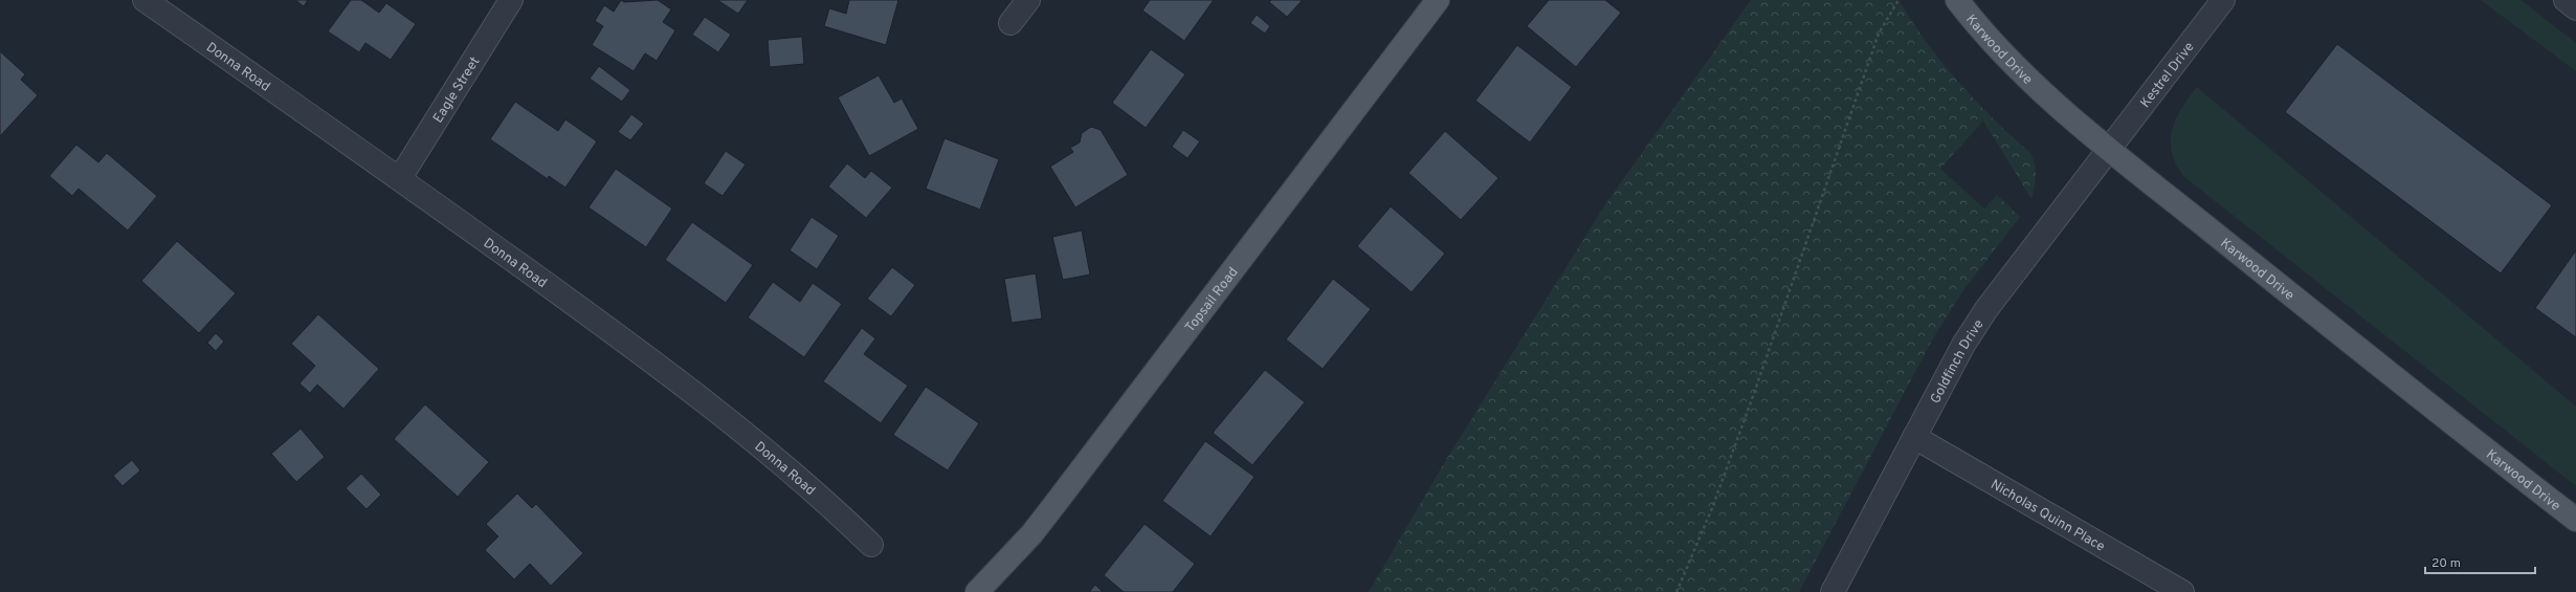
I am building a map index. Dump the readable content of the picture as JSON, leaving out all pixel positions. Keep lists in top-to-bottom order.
{
  "streets": {
    "main road": ["Karwood Drive", "Topsail Road"],
    "street": [
      "Donna Road",
      "Kestrel Drive",
      "Eagle Street",
      "Goldfinch Drive",
      "Nicholas Quinn Place"
    ]
  },
  "crossings": [
    ["Karwood Drive", "Kestrel Drive"],
    ["Karwood Drive", "Goldfinch Drive"],
    ["Donna Road", "Eagle Street"],
    ["Kestrel Drive", "Goldfinch Drive"],
    ["Goldfinch Drive", "Nicholas Quinn Place"]
  ],
  "scale_bar": "20 m"
}
